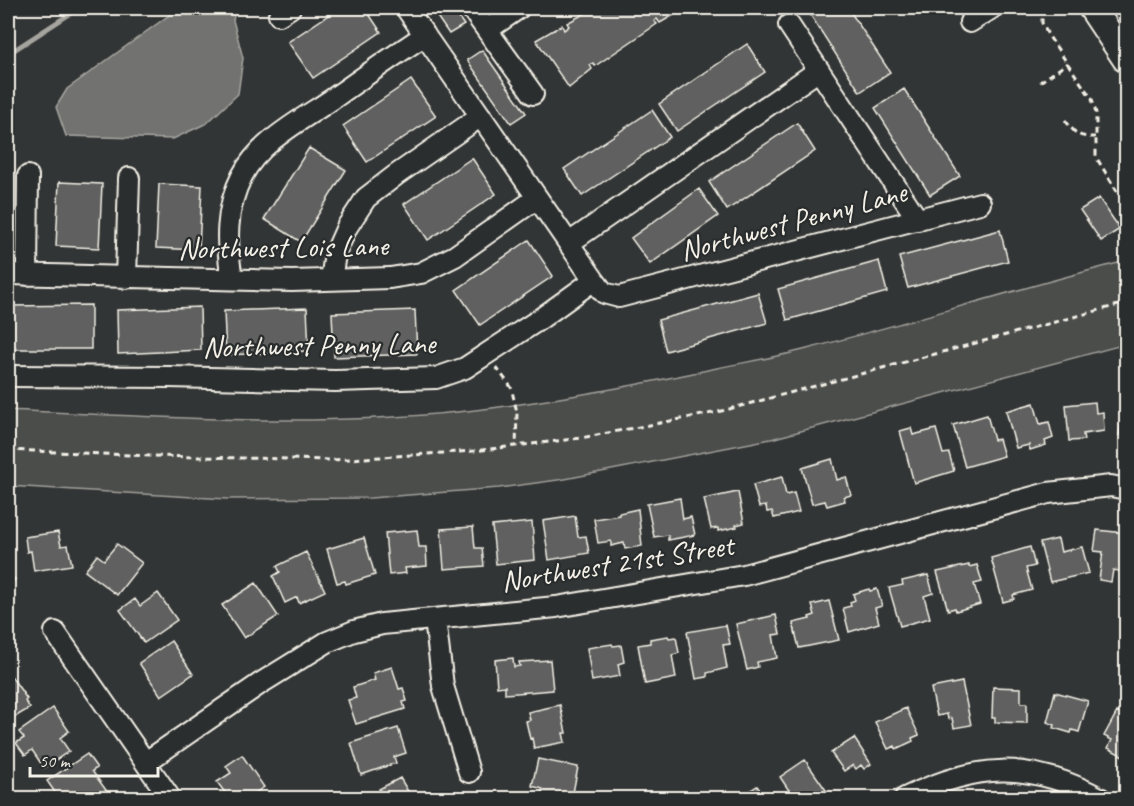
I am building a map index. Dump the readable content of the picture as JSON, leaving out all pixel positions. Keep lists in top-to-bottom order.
{
  "streets": {
    "street": ["Northwest Penny Lane", "Northwest Lois Lane", "Northwest 21st Street"]
  },
  "scale_bar": "50 m"
}
